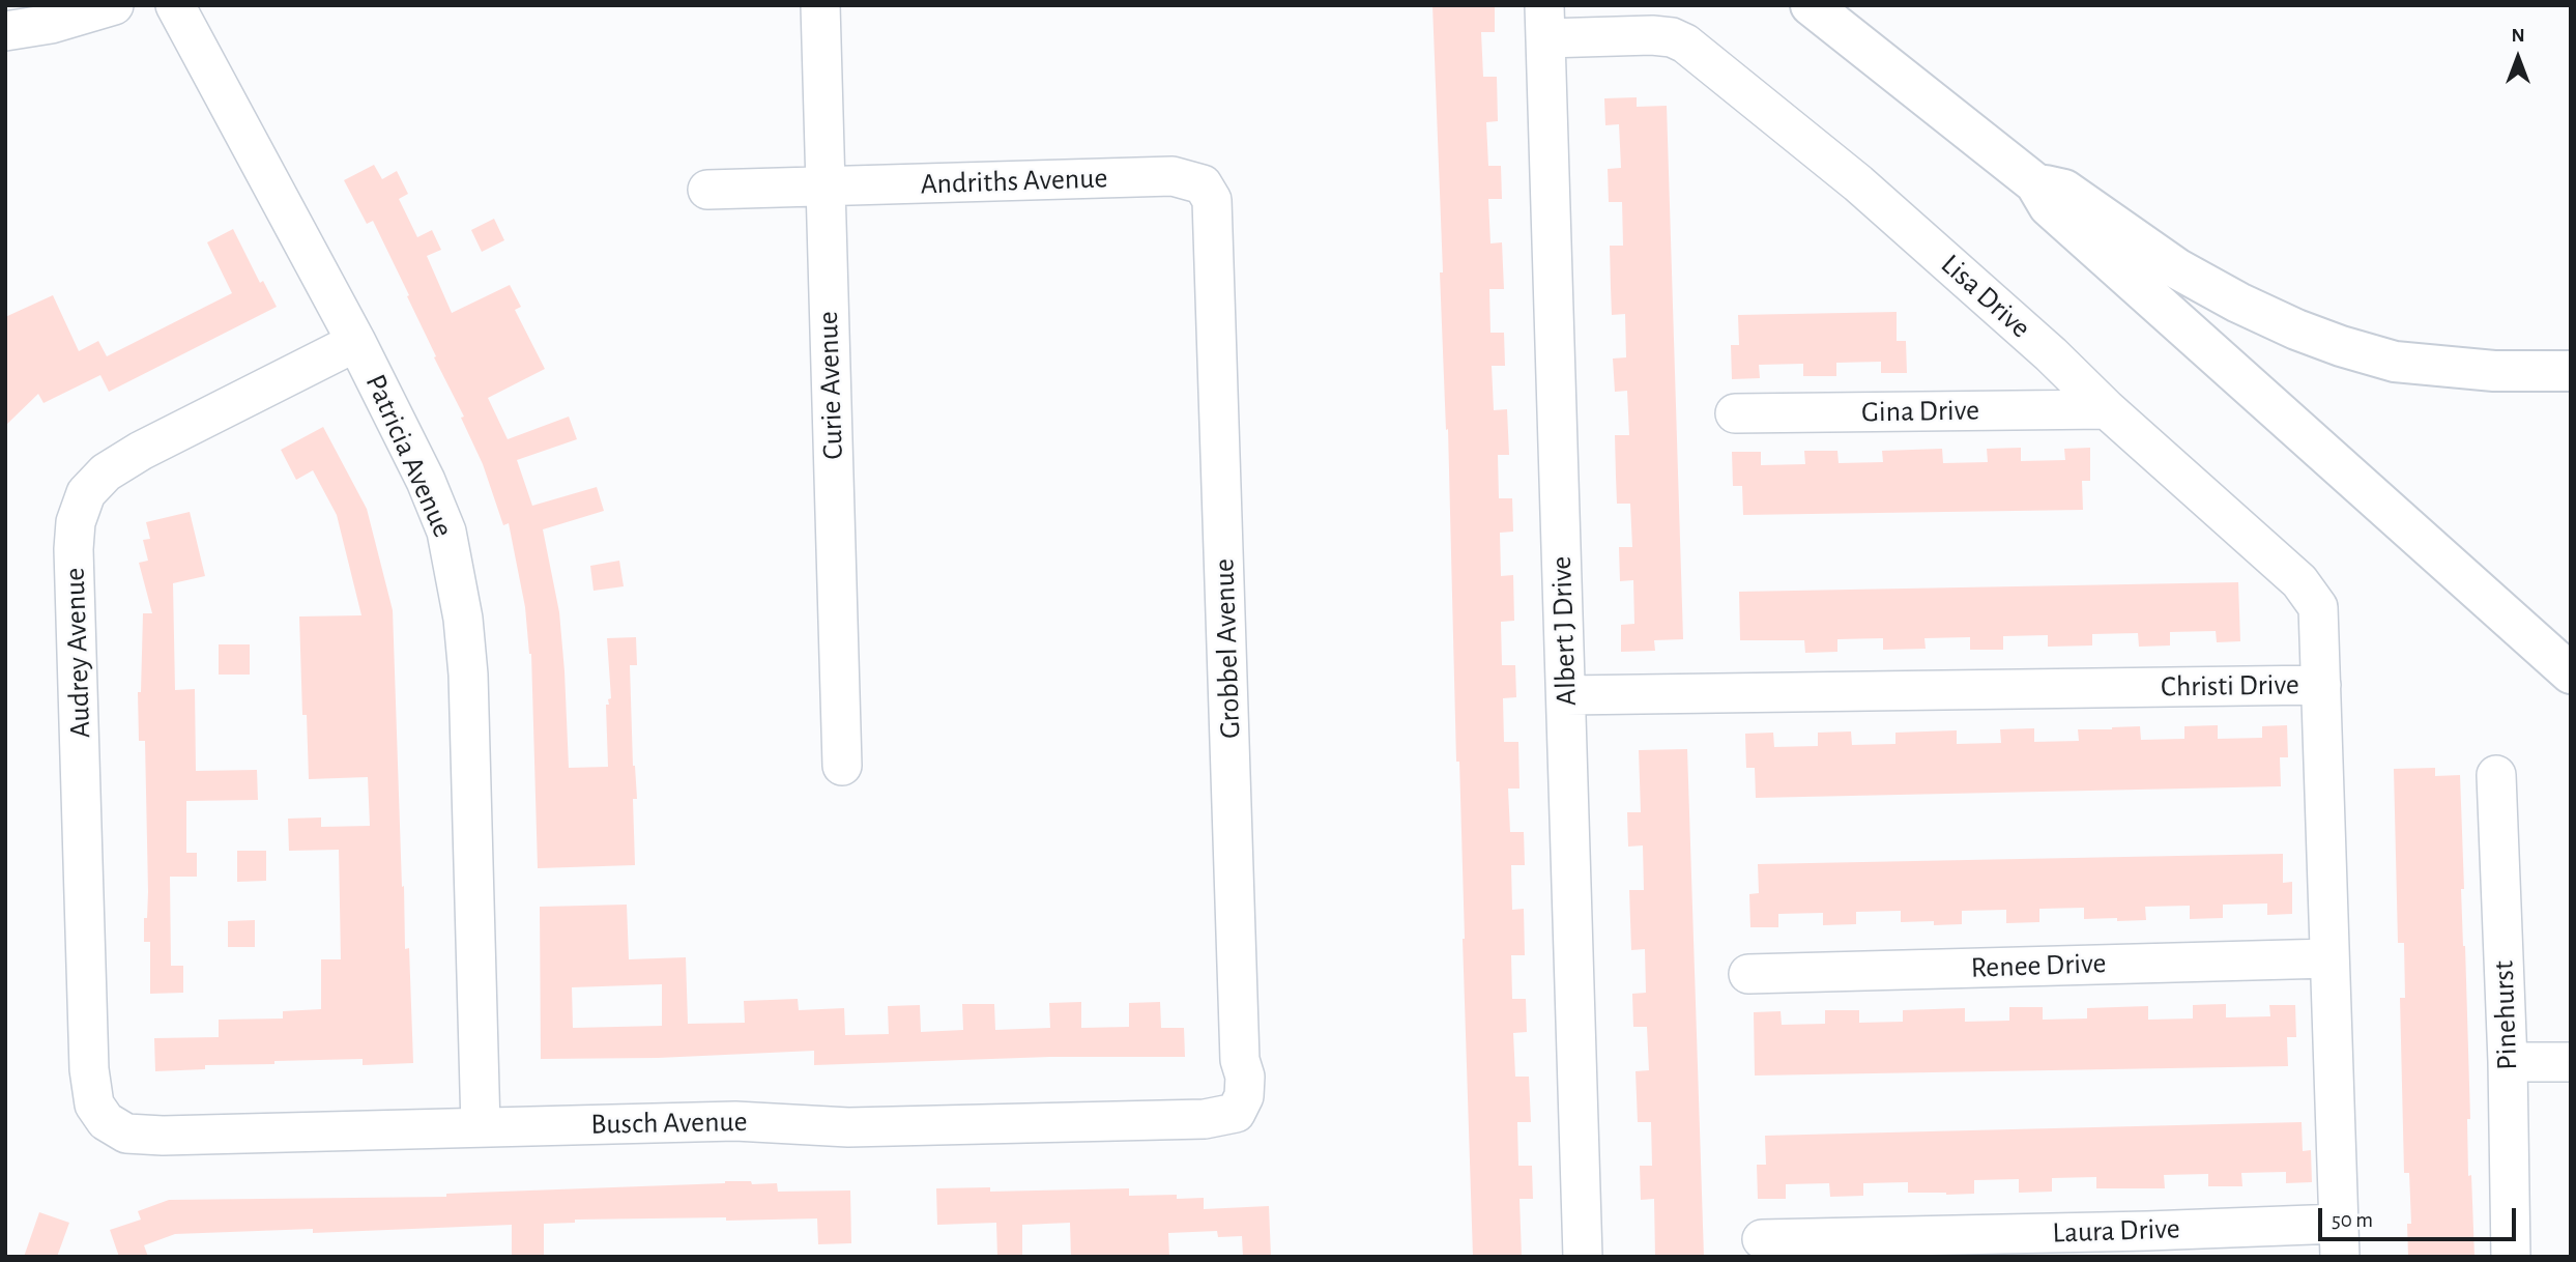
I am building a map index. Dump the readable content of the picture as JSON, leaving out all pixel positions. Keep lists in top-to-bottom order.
{
  "streets": {
    "street": [
      "Andriths Avenue",
      "Lisa Drive",
      "Curie Avenue",
      "Gina Drive",
      "Patricia Avenue",
      "Albert J Drive",
      "Grobbel Avenue",
      "Audrey Avenue",
      "Christi Drive",
      "Renee Drive",
      "Pinehurst",
      "Busch Avenue",
      "Laura Drive"
    ]
  },
  "crossings": [
    ["Andriths Avenue", "Curie Avenue"],
    ["Andriths Avenue", "Grobbel Avenue"],
    ["Lisa Drive", "Gina Drive"],
    ["Lisa Drive", "Albert J Drive"],
    ["Lisa Drive", "Christi Drive"],
    ["Patricia Avenue", "Audrey Avenue"],
    ["Patricia Avenue", "Busch Avenue"],
    ["Albert J Drive", "Christi Drive"],
    ["Grobbel Avenue", "Busch Avenue"],
    ["Audrey Avenue", "Busch Avenue"],
    ["Christi Drive", "Renee Drive"],
    ["Christi Drive", "Laura Drive"]
  ],
  "scale_bar": "50 m",
  "north": "top"
}
